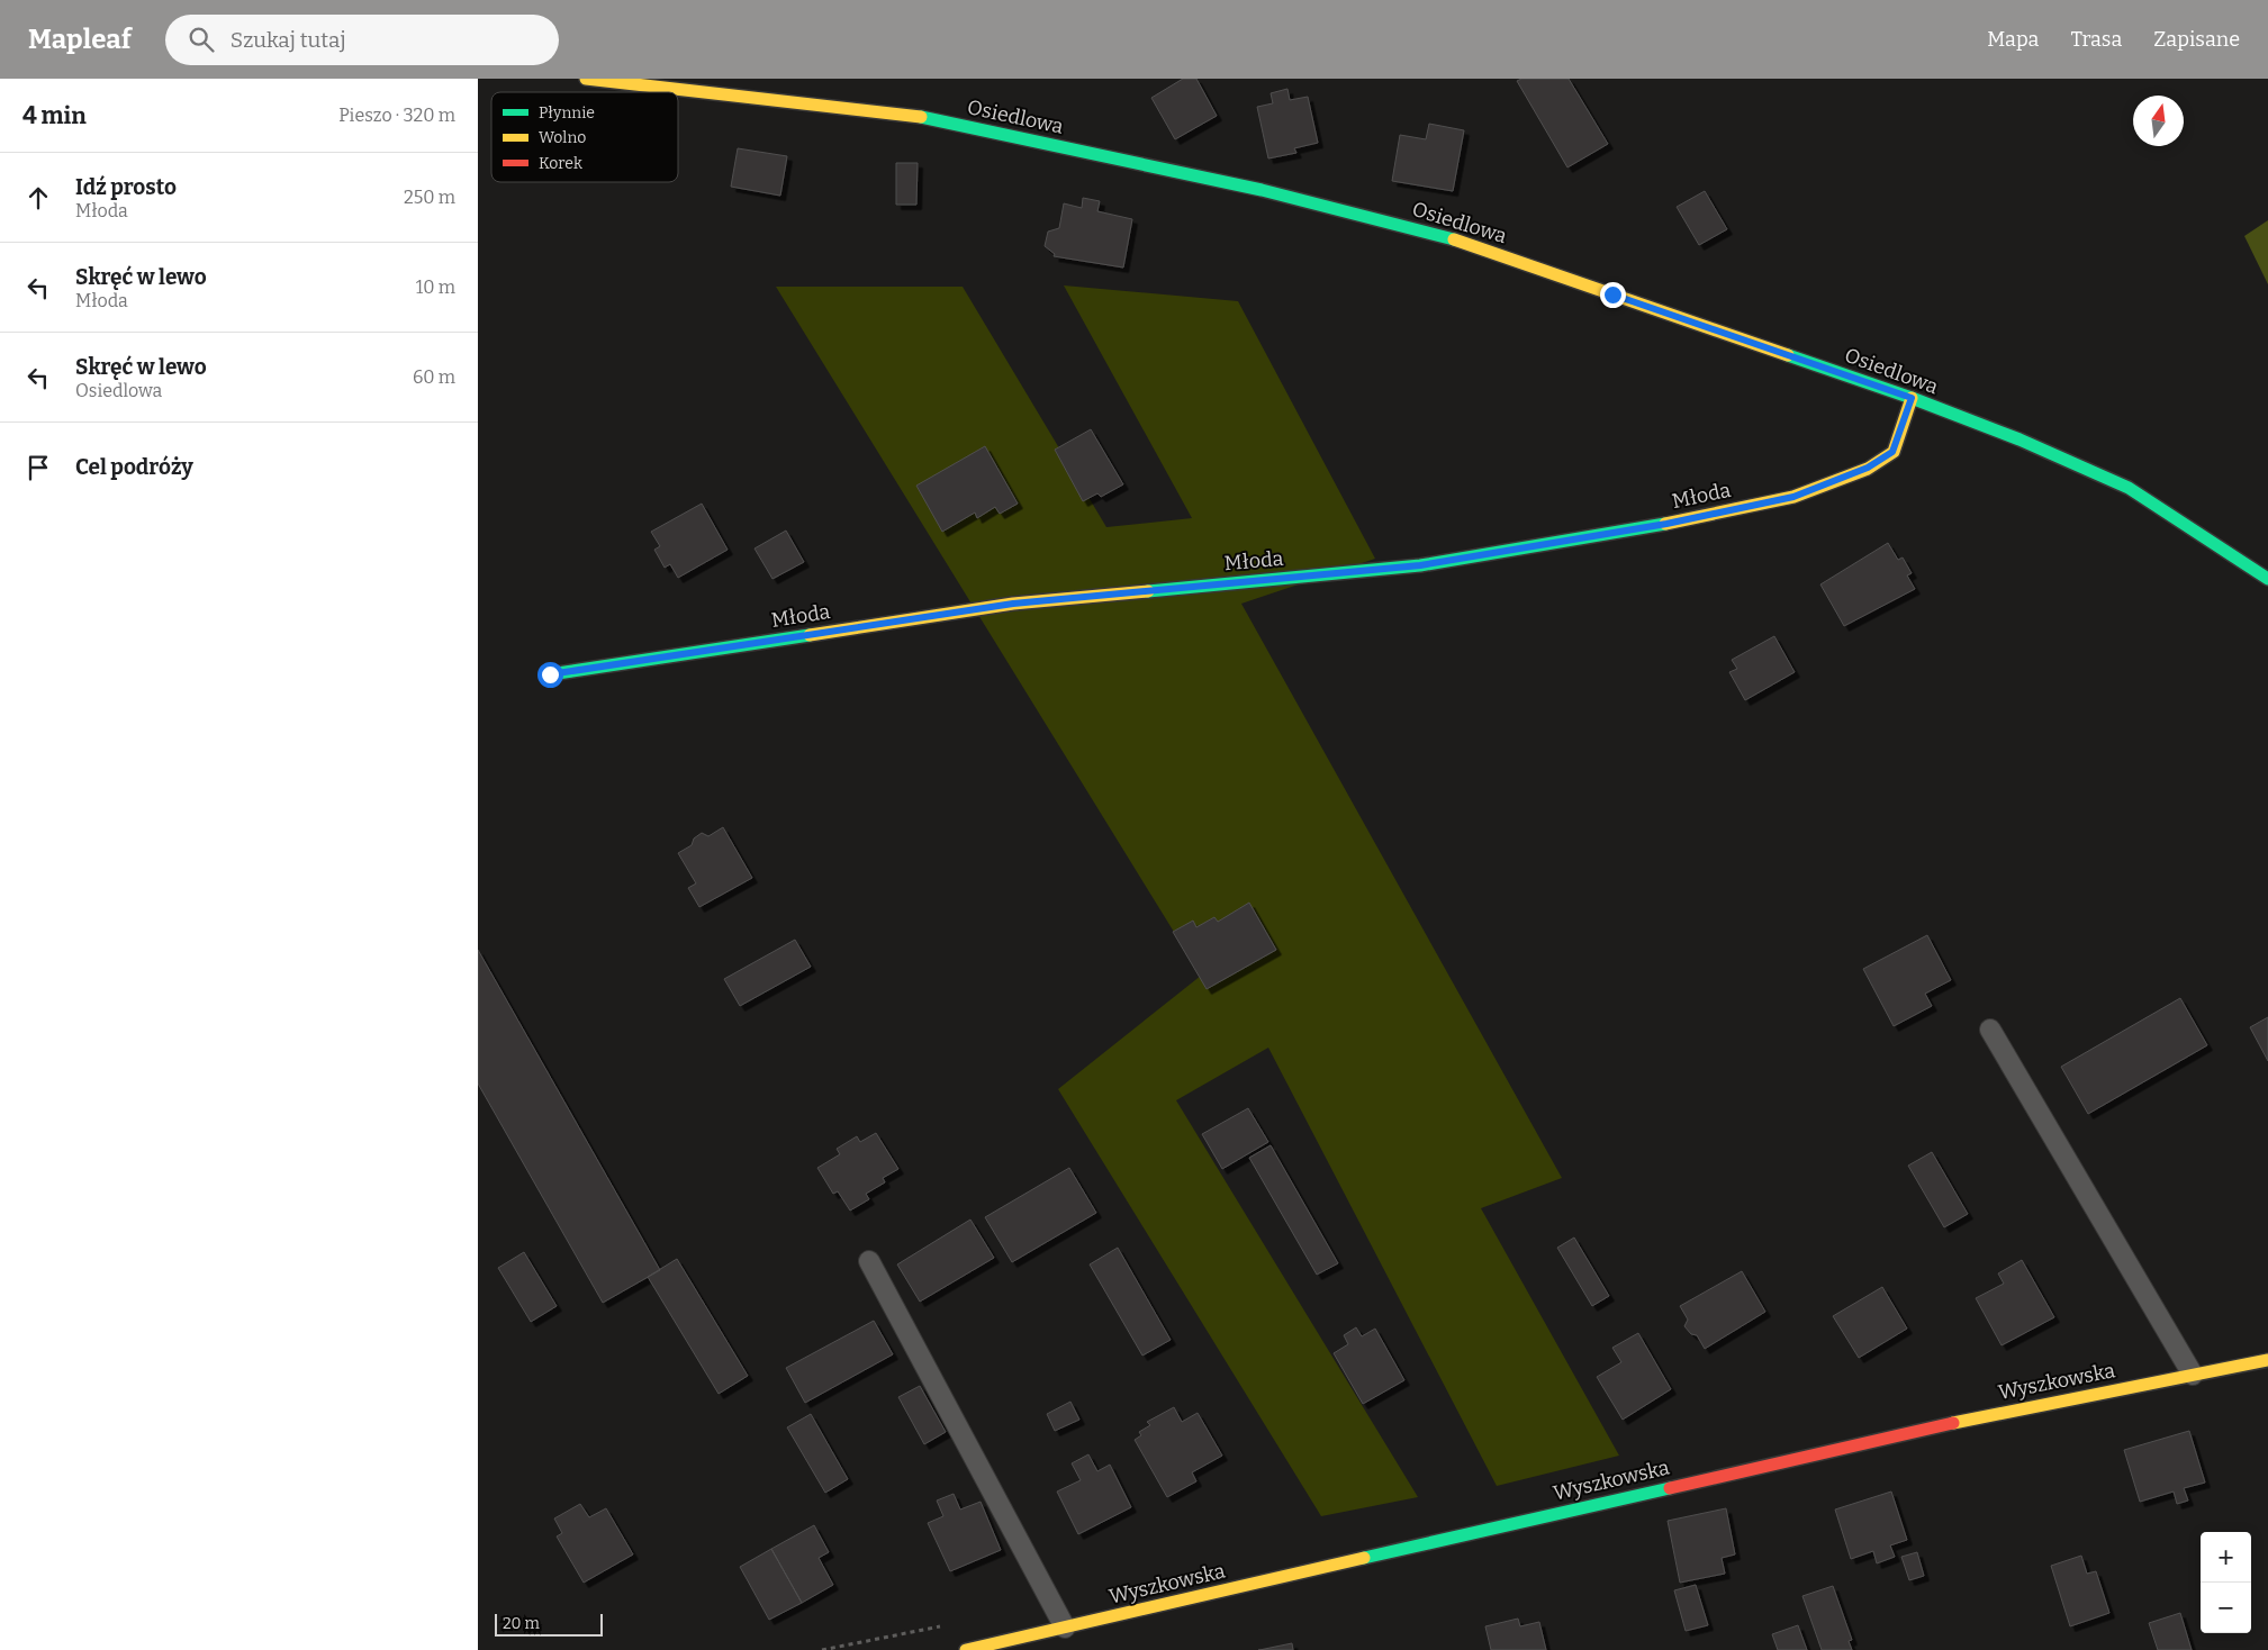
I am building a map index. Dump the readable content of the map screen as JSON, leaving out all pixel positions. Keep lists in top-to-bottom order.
{
  "streets": {
    "street": ["Osiedlowa", "Młoda", "Wyszkowska"]
  },
  "crossings": [
    ["Osiedlowa", "Młoda"]
  ],
  "legend": ["Płynnie", "Wolno", "Korek"],
  "scale_bar": "20 m",
  "north": "top",
  "page": {
    "header": "Mapleaf",
    "search": "Szukaj tutaj",
    "nav": ["Mapa", "Trasa", "Zapisane"],
    "heading": ["4 min", "Pieszo · 320 m"],
    "list": [
      ["Idź prosto", "Młoda", "250 m"],
      ["Skręć w lewo", "Młoda", "10 m"],
      ["Skręć w lewo", "Osiedlowa", "60 m"],
      "Cel podróży"
    ],
    "map_buttons": ["+", "−"],
    "scale": "20 m"
  }
}
